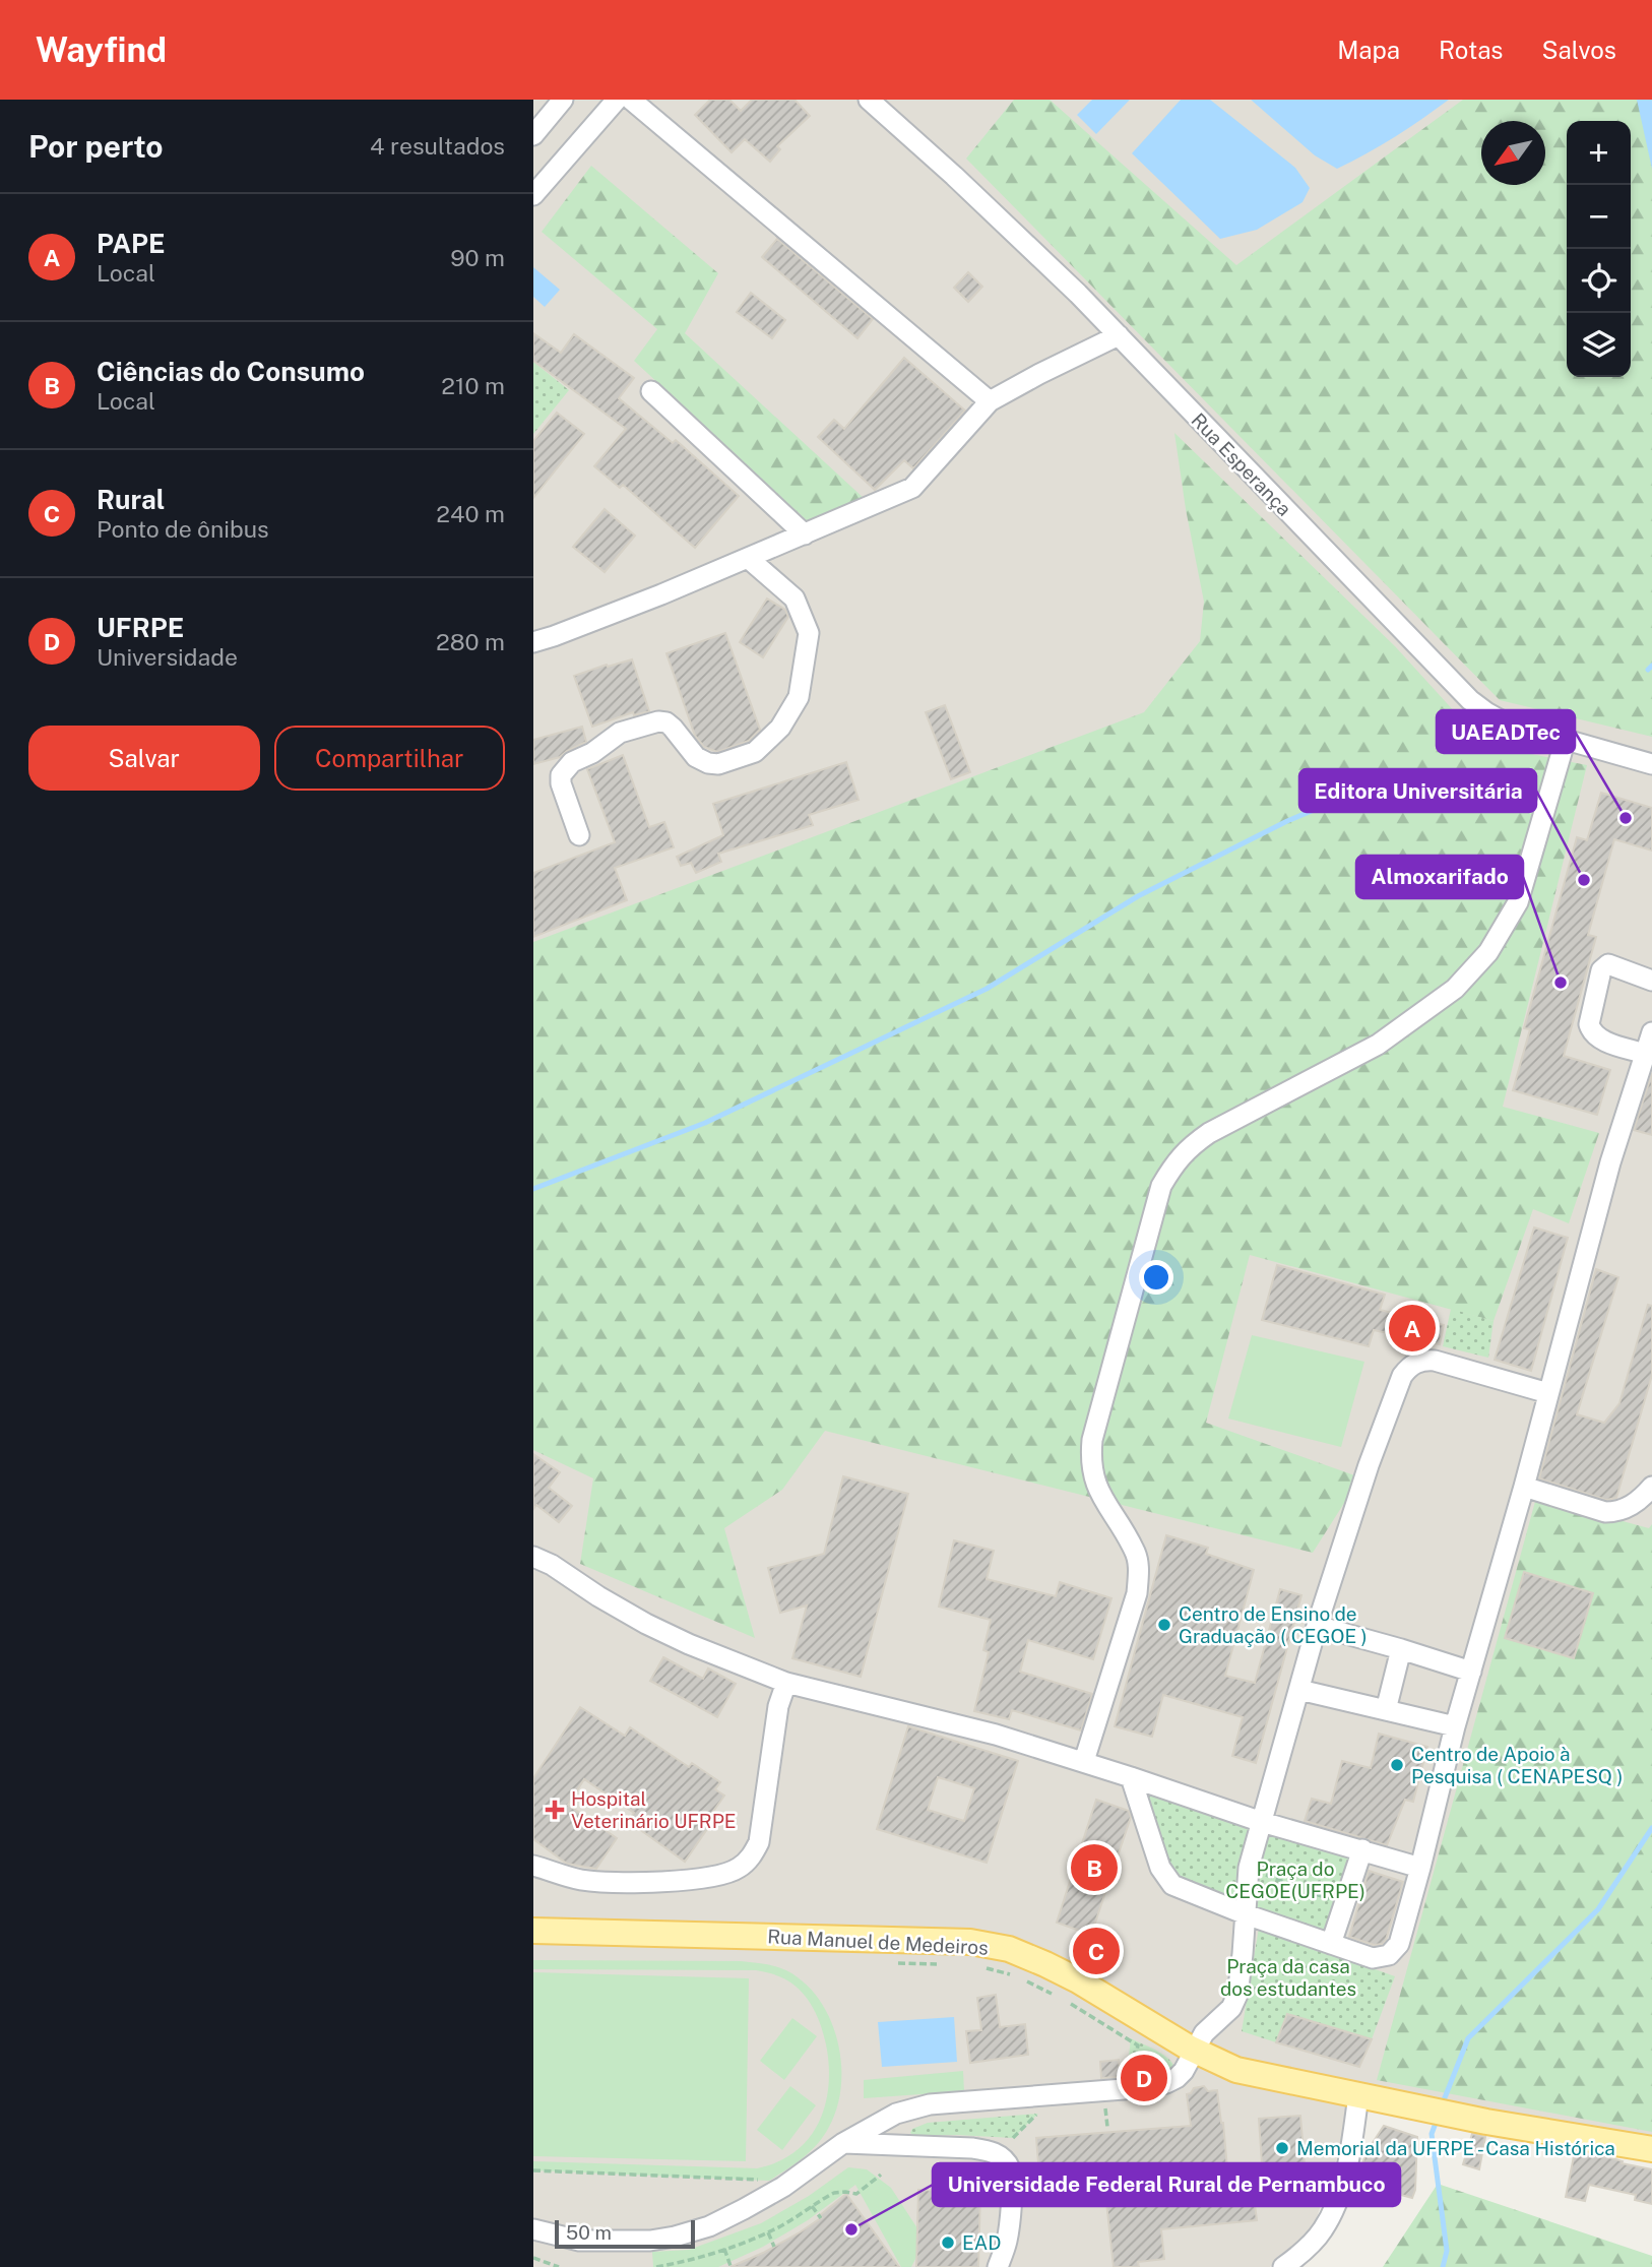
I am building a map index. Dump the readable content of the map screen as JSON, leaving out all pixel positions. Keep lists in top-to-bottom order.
{
  "streets": {
    "main road": ["Rua Manuel de Medeiros"],
    "street": ["Rua Esperança"]
  },
  "parks": ["Praça do CEGOE(UFRPE)", "Praça da casa dos estudantes"],
  "places": {
    "other": [
      "UAEADTec",
      "Editora Universitária",
      "Almoxarifado",
      "Centro de Ensino de Graduação ( CEGOE )",
      "Centro de Apoio à Pesquisa ( CENAPESQ )",
      "Memorial da UFRPE - Casa Histórica",
      "Universidade Federal Rural de Pernambuco",
      "EAD"
    ],
    "health": ["Hospital Veterinário UFRPE"]
  },
  "scale_bar": "50 m",
  "north": "bottom left",
  "page": {
    "header": "Wayfind",
    "nav": ["Mapa", "Rotas", "Salvos"],
    "heading": ["Por perto", "4 resultados"],
    "map_buttons": ["+", "−"],
    "list": [
      {
        "mark": "A",
        "name": "PAPE",
        "note": "Local",
        "value": "90 m"
      },
      {
        "mark": "B",
        "name": "Ciências do Consumo",
        "note": "Local",
        "value": "210 m"
      },
      {
        "mark": "C",
        "name": "Rural",
        "note": "Ponto de ônibus",
        "value": "240 m"
      },
      {
        "mark": "D",
        "name": "UFRPE",
        "note": "Universidade",
        "value": "280 m"
      }
    ],
    "buttons": ["Salvar", "Compartilhar"],
    "pins": [
      "A",
      "B",
      "C",
      "D"
    ],
    "scale": "50 m"
  }
}
